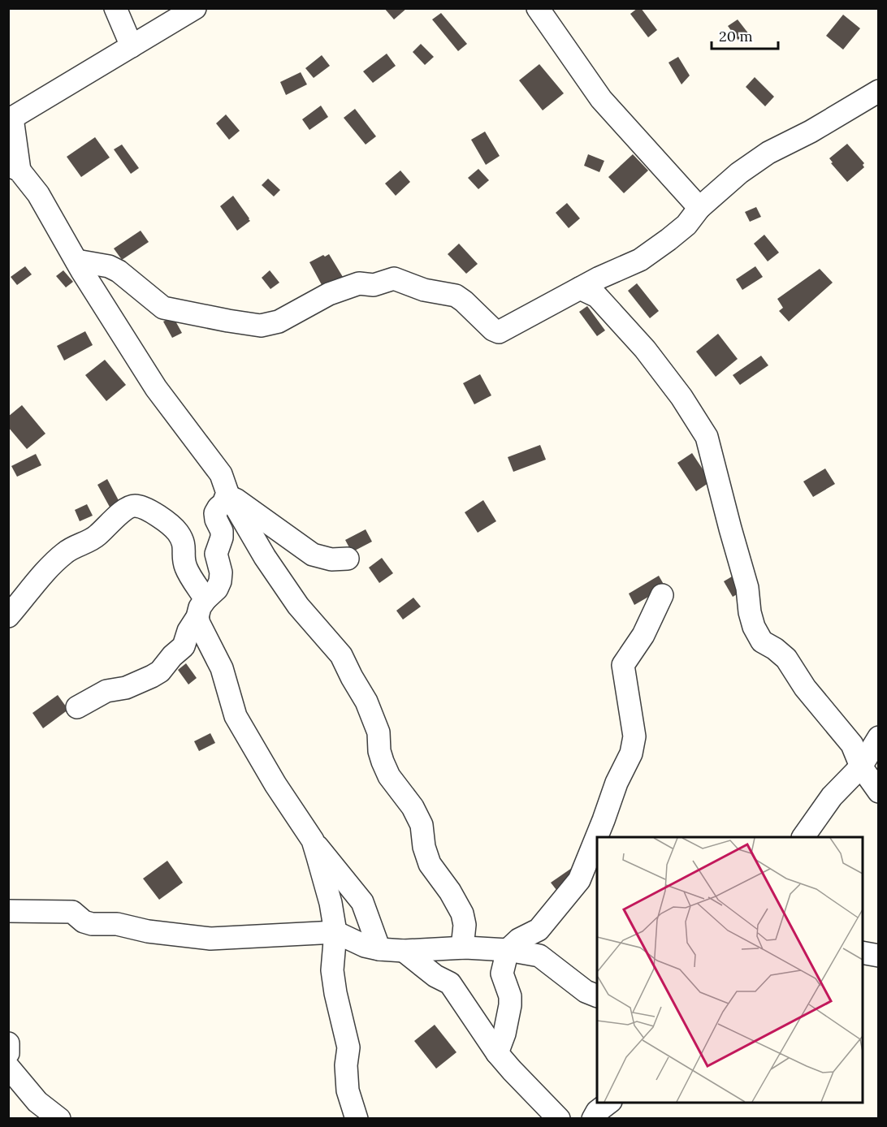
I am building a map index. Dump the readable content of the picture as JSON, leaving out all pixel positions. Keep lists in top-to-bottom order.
{
  "scale_bar": "20 m"
}
